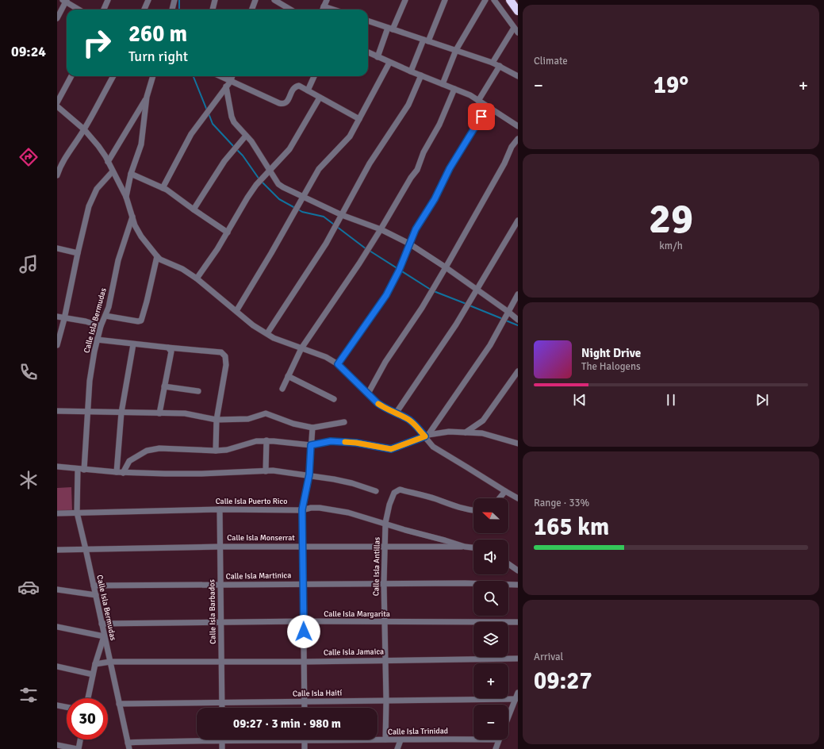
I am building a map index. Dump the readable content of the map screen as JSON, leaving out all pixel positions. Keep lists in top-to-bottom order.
{
  "streets": {
    "street": [
      "Calle Isla Bermudas",
      "Calle Isla Puerto Rico",
      "Calle Isla Monserrat",
      "Calle Isla Antillas",
      "Calle Isla Martinica",
      "Calle Isla Barbados",
      "Calle Isla Margarita",
      "Calle Isla Jamaica",
      "Calle Isla Haití",
      "Calle Isla Trinidad"
    ]
  },
  "crossings": [
    ["Calle Isla Bermudas", "Calle Isla Puerto Rico"],
    ["Calle Isla Bermudas", "Calle Isla Monserrat"],
    ["Calle Isla Bermudas", "Calle Isla Martinica"],
    ["Calle Isla Bermudas", "Calle Isla Margarita"],
    ["Calle Isla Bermudas", "Calle Isla Jamaica"],
    ["Calle Isla Bermudas", "Calle Isla Haití"],
    ["Calle Isla Bermudas", "Calle Isla Trinidad"],
    ["Calle Isla Puerto Rico", "Calle Isla Monserrat"],
    ["Calle Isla Puerto Rico", "Calle Isla Antillas"],
    ["Calle Isla Puerto Rico", "Calle Isla Barbados"],
    ["Calle Isla Monserrat", "Calle Isla Antillas"],
    ["Calle Isla Monserrat", "Calle Isla Barbados"],
    ["Calle Isla Antillas", "Calle Isla Martinica"],
    ["Calle Isla Antillas", "Calle Isla Margarita"],
    ["Calle Isla Antillas", "Calle Isla Jamaica"],
    ["Calle Isla Antillas", "Calle Isla Haití"],
    ["Calle Isla Antillas", "Calle Isla Trinidad"],
    ["Calle Isla Martinica", "Calle Isla Barbados"],
    ["Calle Isla Barbados", "Calle Isla Margarita"],
    ["Calle Isla Barbados", "Calle Isla Jamaica"],
    ["Calle Isla Barbados", "Calle Isla Haití"]
  ],
  "north": "left",
  "page": {
    "tabs": "09:24",
    "tile": [
      "Climate",
      ["29", "km/h"],
      ["Range · 33%", "165 km"],
      ["Arrival", "09:27"]
    ],
    "turn": ["260 m", "Turn right"],
    "heat": ["−", "19°", "+"],
    "song": ["Night Drive", "The Halogens"],
    "map_buttons": ["+", "−"],
    "limit": "30",
    "trip": "09:27 · 3 min · 980 m"
  }
}
